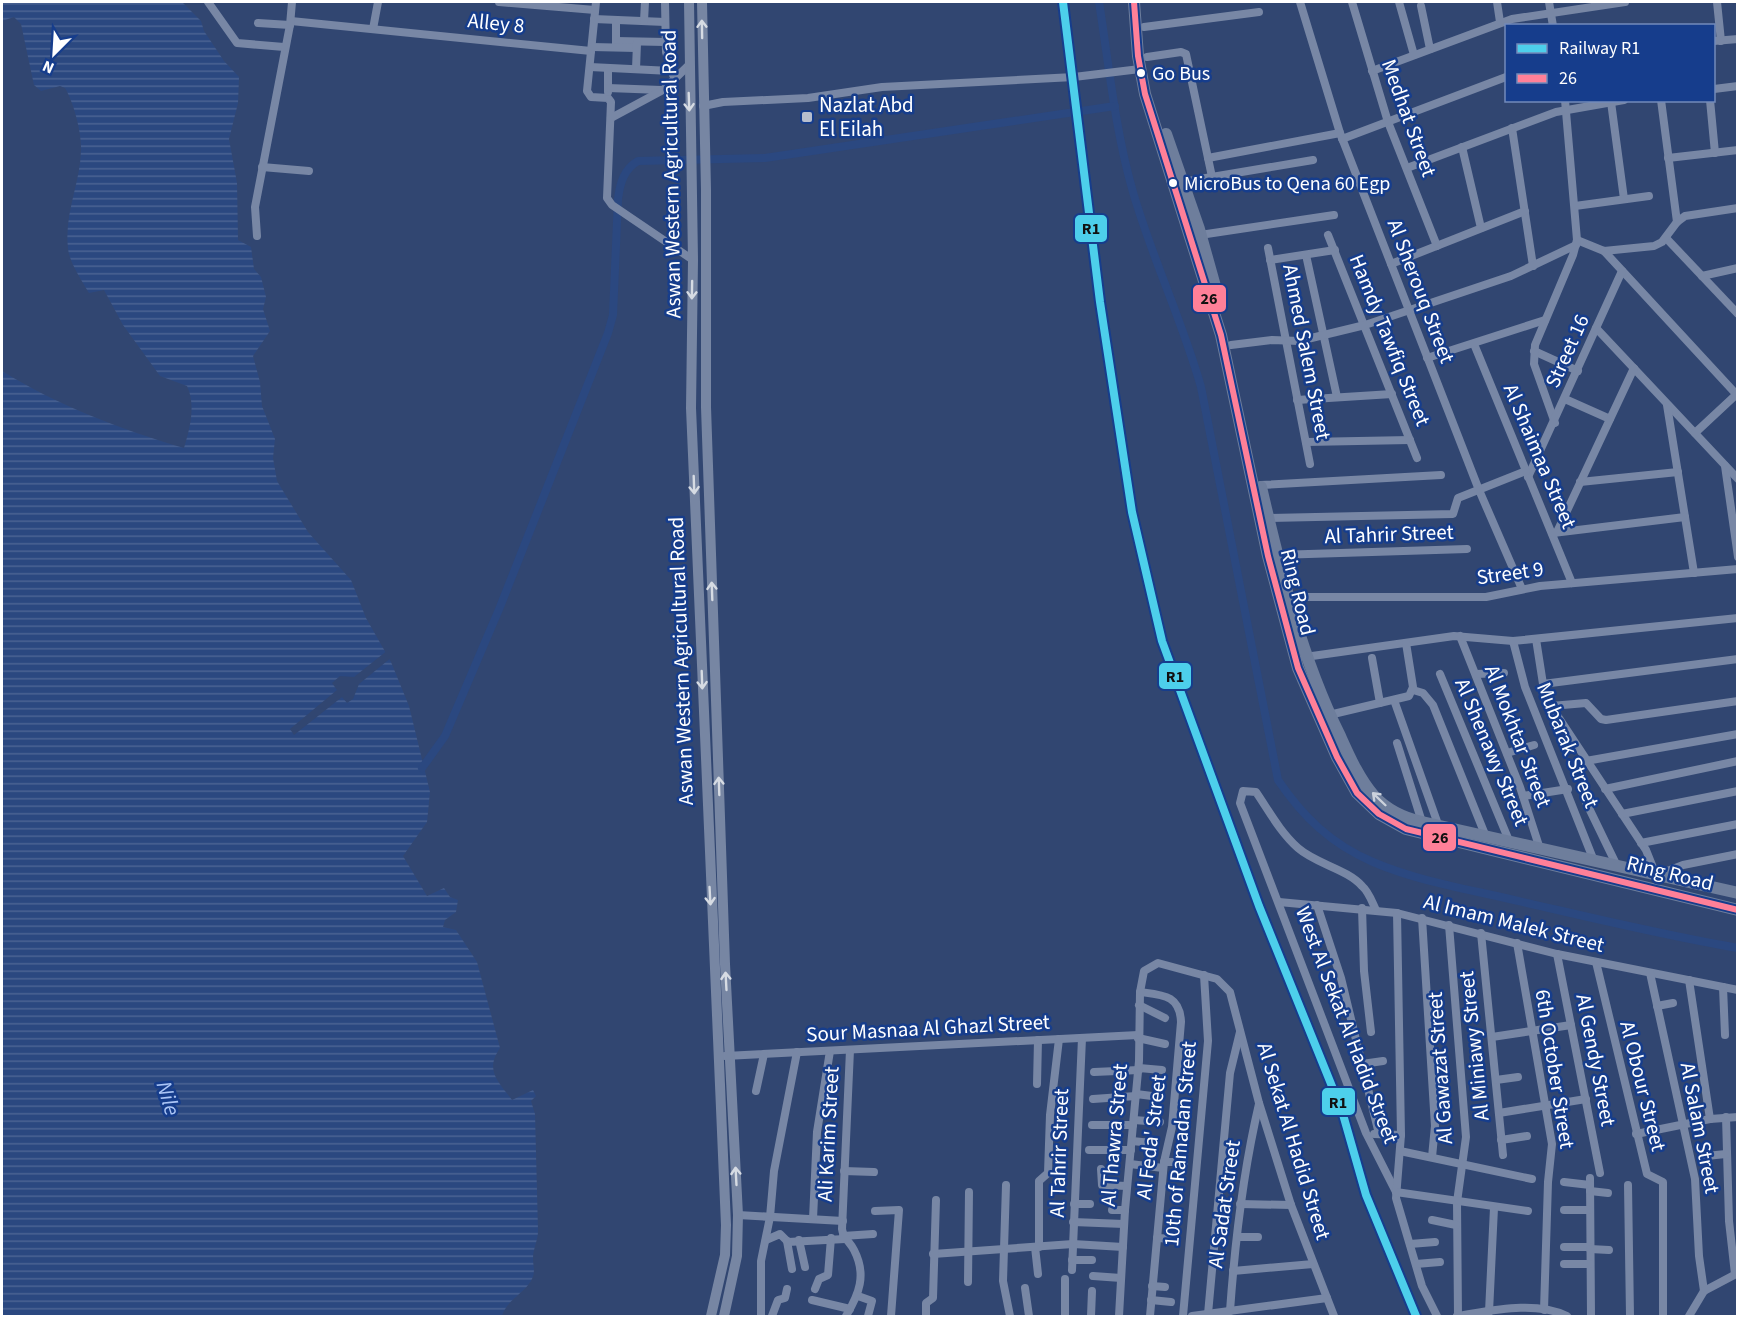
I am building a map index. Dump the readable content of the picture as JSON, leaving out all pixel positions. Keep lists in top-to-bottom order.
{
  "streets": {
    "highway": ["Ring Road"],
    "main road": ["Aswan Western Agricultural Road"],
    "street": [
      "Alley 8",
      "Medhat Street",
      "Al Sherouq Street",
      "Hamdy Tawfiq Street",
      "Street 16",
      "Ahmed Salem Street",
      "Al Shaimaa Street",
      "Al Tahrir Street",
      "Street 9",
      "Al Mokhtar Street",
      "Mubarak Street",
      "Al Shenawy Street",
      "Al Imam Malek Street",
      "West Al Sekat Al Hadid Street",
      "Sour Masnaa Al Ghazl Street",
      "Al Miniawy Street",
      "Al Gendy Street",
      "Al Gawazat Street",
      "6th October Street",
      "Al Obour Street",
      "Al Salam Street",
      "Ali Karim Street",
      "Al Thawra Street",
      "Al Feda' Street",
      "Al Sekat Al Hadid Street",
      "10th of Ramadan Street",
      "Al Sadat Street"
    ]
  },
  "crossings": [
    ["Aswan Western Agricultural Road", "Sour Masnaa Al Ghazl Street"],
    ["Al Sherouq Street", "Street 9"],
    ["Street 16", "Al Shaimaa Street"],
    ["Al Shaimaa Street", "Street 9"],
    ["Al Tahrir Street", "Ring Road"],
    ["Al Tahrir Street", "Sour Masnaa Al Ghazl Street"],
    ["Street 9", "Ring Road"],
    ["Ring Road", "Al Mokhtar Street"],
    ["Ring Road", "Mubarak Street"],
    ["Ring Road", "Al Shenawy Street"],
    ["Al Imam Malek Street", "West Al Sekat Al Hadid Street"],
    ["Al Imam Malek Street", "Al Miniawy Street"],
    ["Al Imam Malek Street", "Al Gendy Street"],
    ["Al Imam Malek Street", "Al Gawazat Street"],
    ["Al Imam Malek Street", "6th October Street"],
    ["Al Imam Malek Street", "Al Obour Street"],
    ["Al Imam Malek Street", "Al Salam Street"],
    ["Sour Masnaa Al Ghazl Street", "Ali Karim Street"],
    ["Sour Masnaa Al Ghazl Street", "Al Thawra Street"],
    ["Al Thawra Street", "Al Feda' Street"],
    ["Al Thawra Street", "Al Sekat Al Hadid Street"],
    ["Al Thawra Street", "10th of Ramadan Street"],
    ["Al Sekat Al Hadid Street", "10th of Ramadan Street"],
    ["Al Sekat Al Hadid Street", "Al Sadat Street"]
  ],
  "water": ["Nile"],
  "places": {
    "other": ["Go Bus", "MicroBus to Qena 60 Egp"],
    "transit": ["Nazlat Abd El Eilah"]
  },
  "lines": ["rail line R1", "transit line 26"],
  "legend": ["Railway R1", "26"],
  "north": "bottom left"
}
